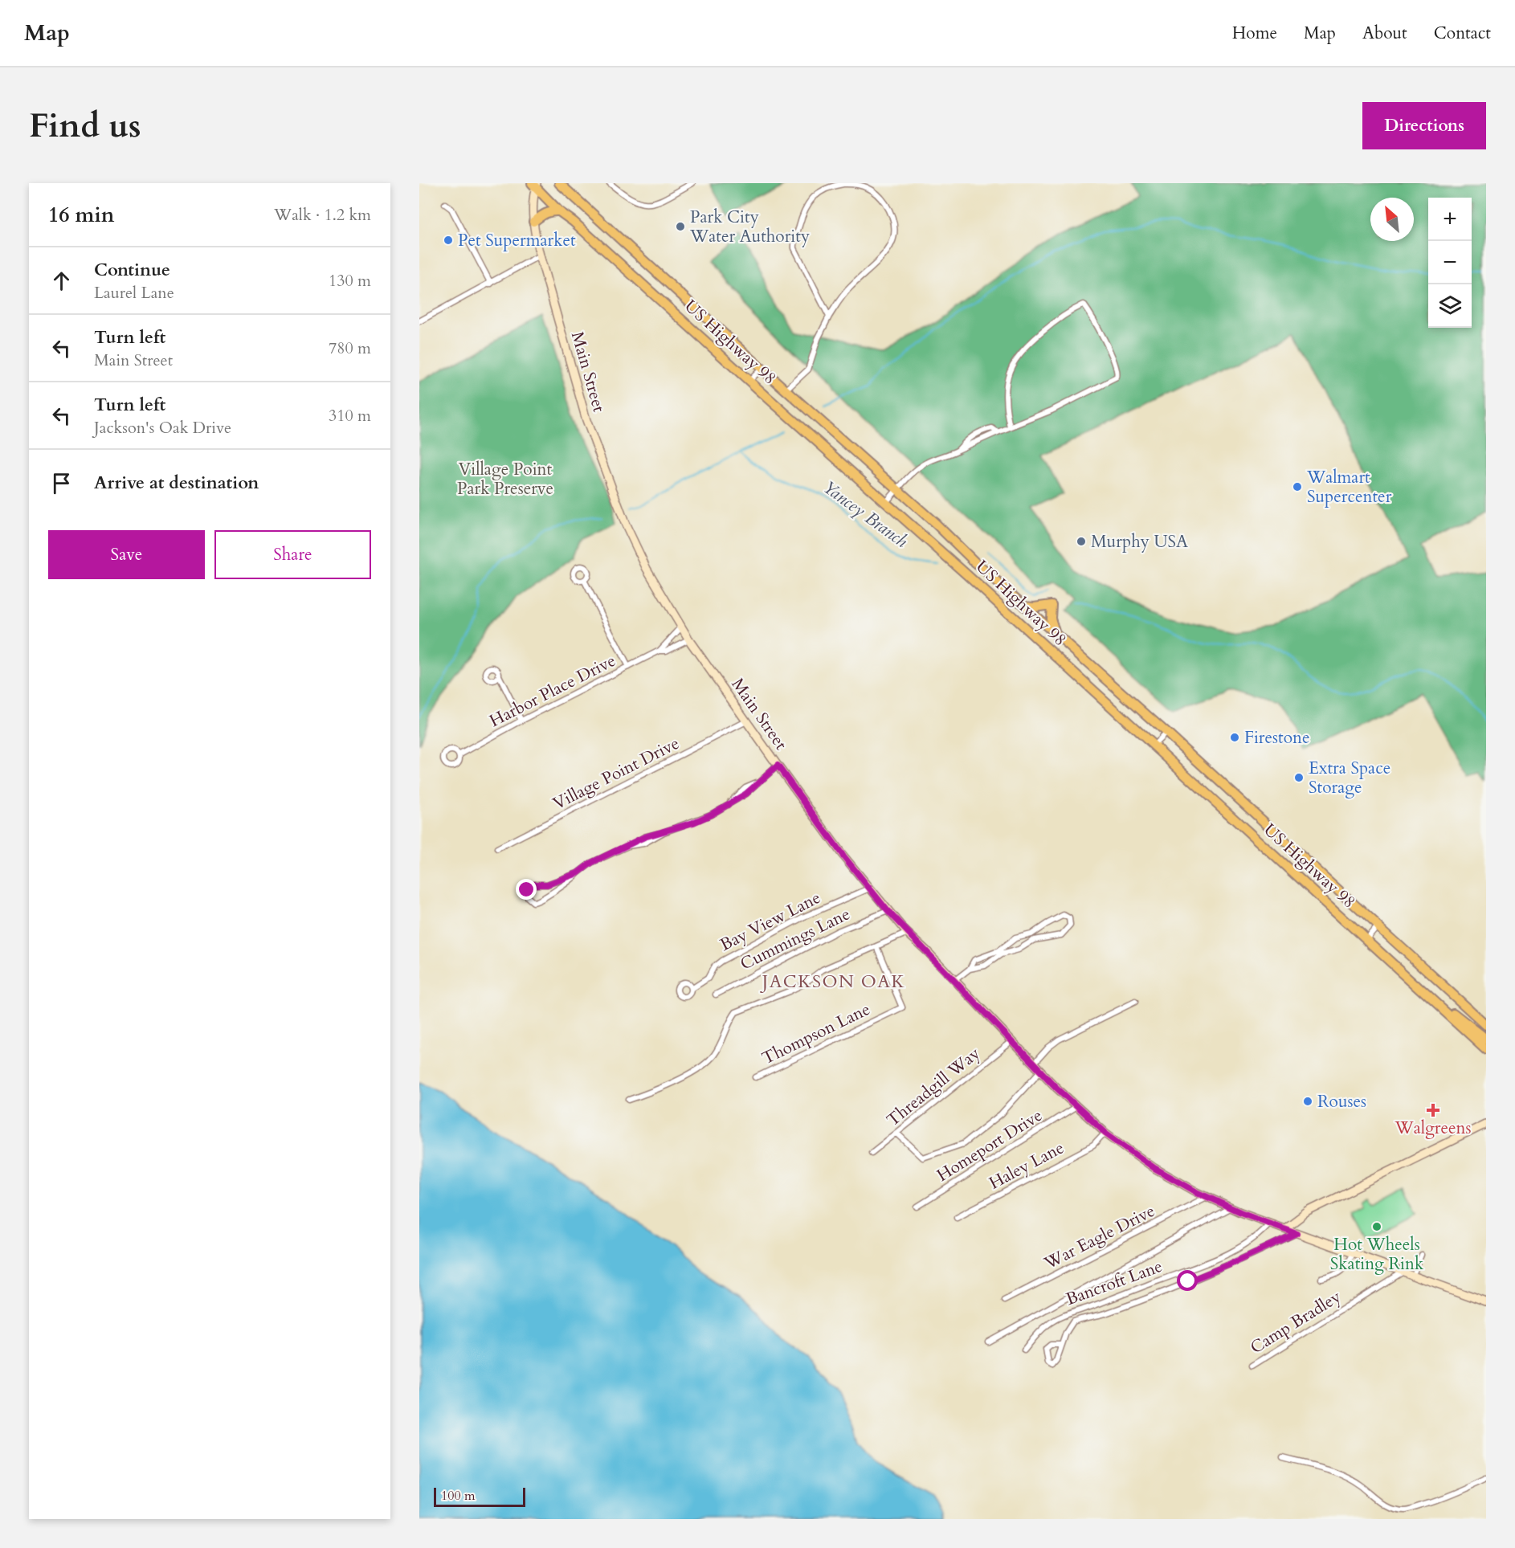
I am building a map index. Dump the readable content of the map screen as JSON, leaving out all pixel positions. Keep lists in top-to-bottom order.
{
  "streets": {
    "main road": ["US Highway 98", "Main Street"],
    "street": [
      "Harbor Place Drive",
      "Village Point Drive",
      "Bay View Lane",
      "Cummings Lane",
      "Thompson Lane",
      "Threadgill Way",
      "Homeport Drive",
      "Haley Lane",
      "War Eagle Drive",
      "Bancroft Lane",
      "Camp Bradley"
    ]
  },
  "crossings": [
    ["US Highway 98", "Main Street"],
    ["Main Street", "Harbor Place Drive"],
    ["Main Street", "Village Point Drive"],
    ["Main Street", "Bay View Lane"],
    ["Main Street", "Cummings Lane"],
    ["Main Street", "Threadgill Way"],
    ["Main Street", "Homeport Drive"],
    ["Main Street", "Haley Lane"],
    ["Main Street", "War Eagle Drive"],
    ["Main Street", "Bancroft Lane"],
    ["Main Street", "Camp Bradley"]
  ],
  "districts": ["JACKSON OAK"],
  "water": ["Yancey Branch"],
  "parks": ["Village Point Park Preserve"],
  "places": {
    "other": [
      "Park City Water Authority",
      "Pet Supermarket",
      "Walmart Supercenter",
      "Murphy USA",
      "Firestone",
      "Extra Space Storage",
      "Rouses",
      "Hot Wheels Skating Rink"
    ],
    "health": ["Walgreens"]
  },
  "scale_bar": "100 m",
  "north": "top left",
  "page": {
    "header": "Map",
    "nav": [
      "Home",
      "Map",
      "About",
      "Contact"
    ],
    "buttons": [
      "Directions",
      ["Save", "Share"]
    ],
    "title": "Find us",
    "heading": ["16 min", "Walk · 1.2 km"],
    "map_buttons": ["+", "−"],
    "list": [
      ["Continue", "Laurel Lane", "130 m"],
      ["Turn left", "Main Street", "780 m"],
      ["Turn left", "Jackson's Oak Drive", "310 m"],
      "Arrive at destination"
    ],
    "scale": "100 m"
  }
}
